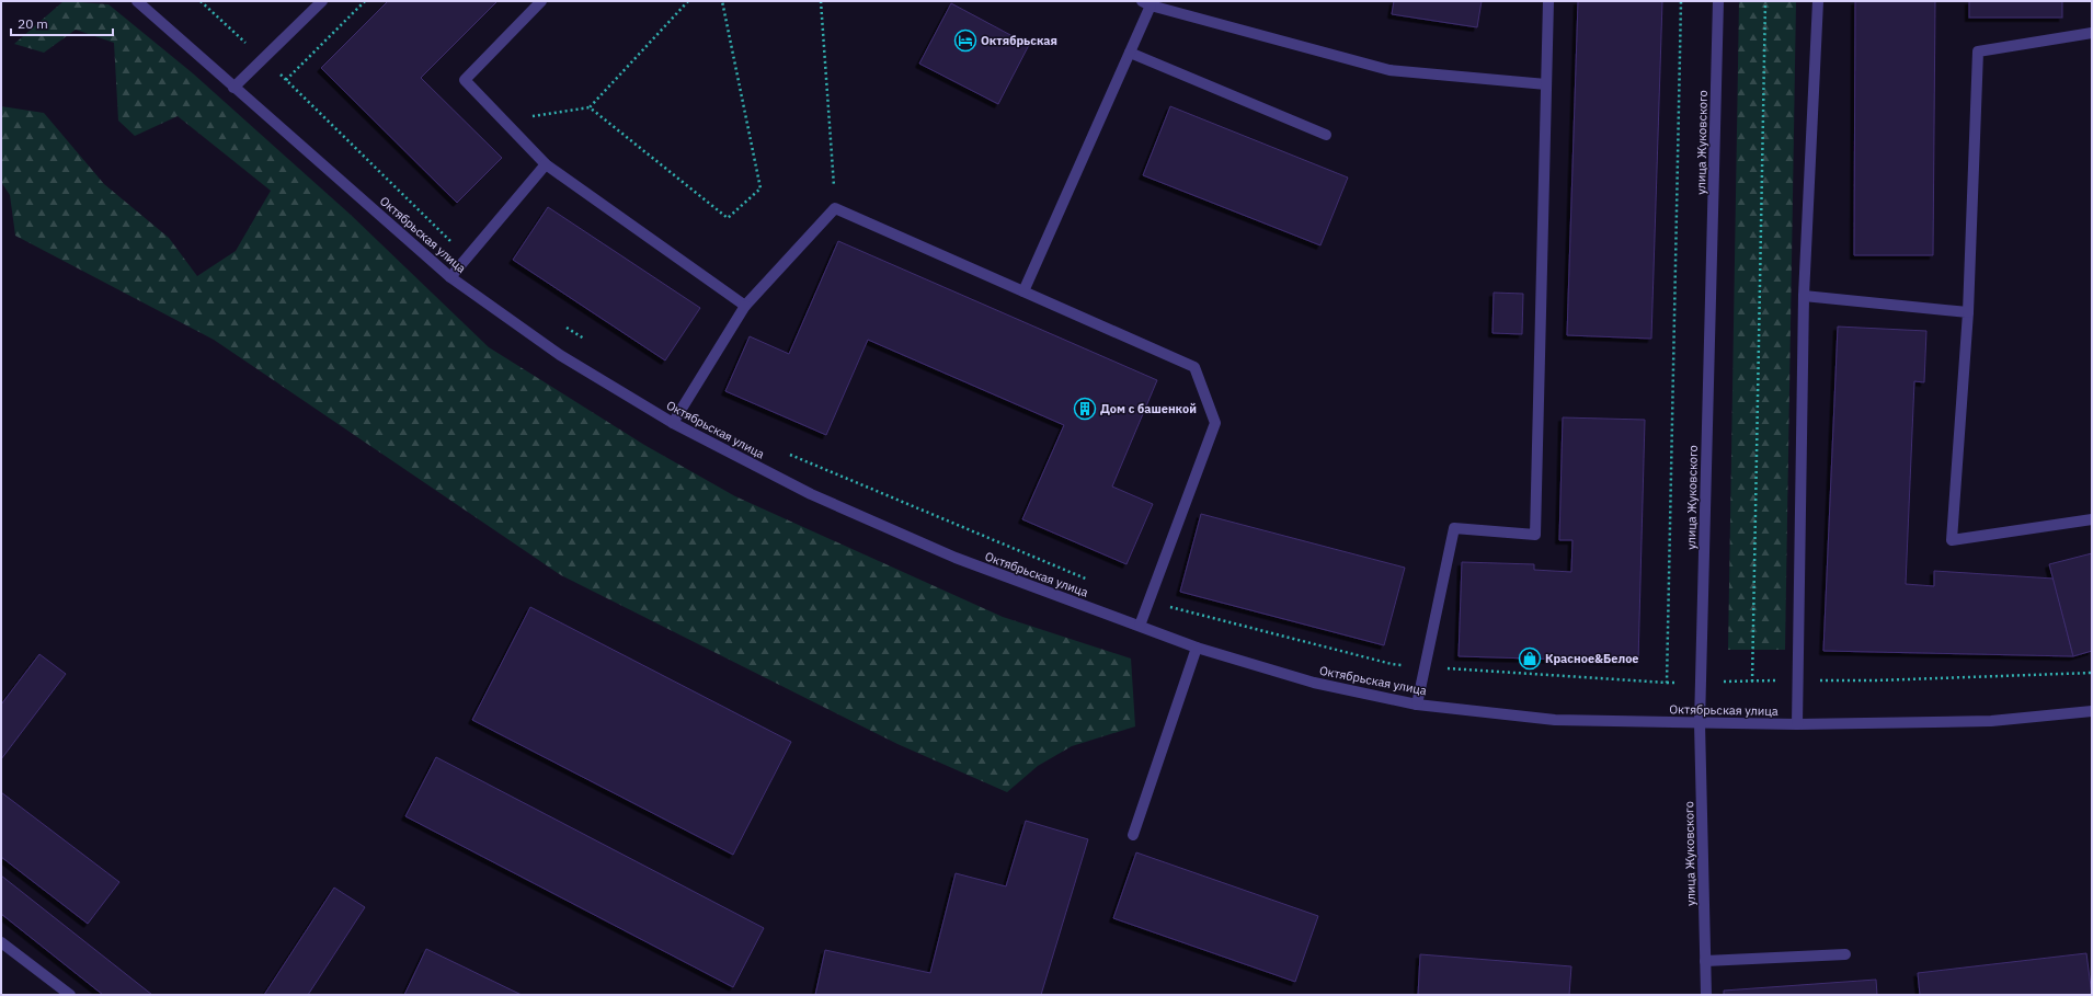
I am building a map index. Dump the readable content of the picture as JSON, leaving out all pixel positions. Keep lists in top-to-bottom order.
{
  "streets": {
    "street": ["улица Жуковского", "Октябрьская улица"]
  },
  "crossings": [
    ["улица Жуковского", "Октябрьская улица"]
  ],
  "places": {
    "hotel": ["Октябрьская"],
    "building": ["Дом с башенкой"],
    "shop": ["Красное&Белое"]
  },
  "scale_bar": "20 m"
}
